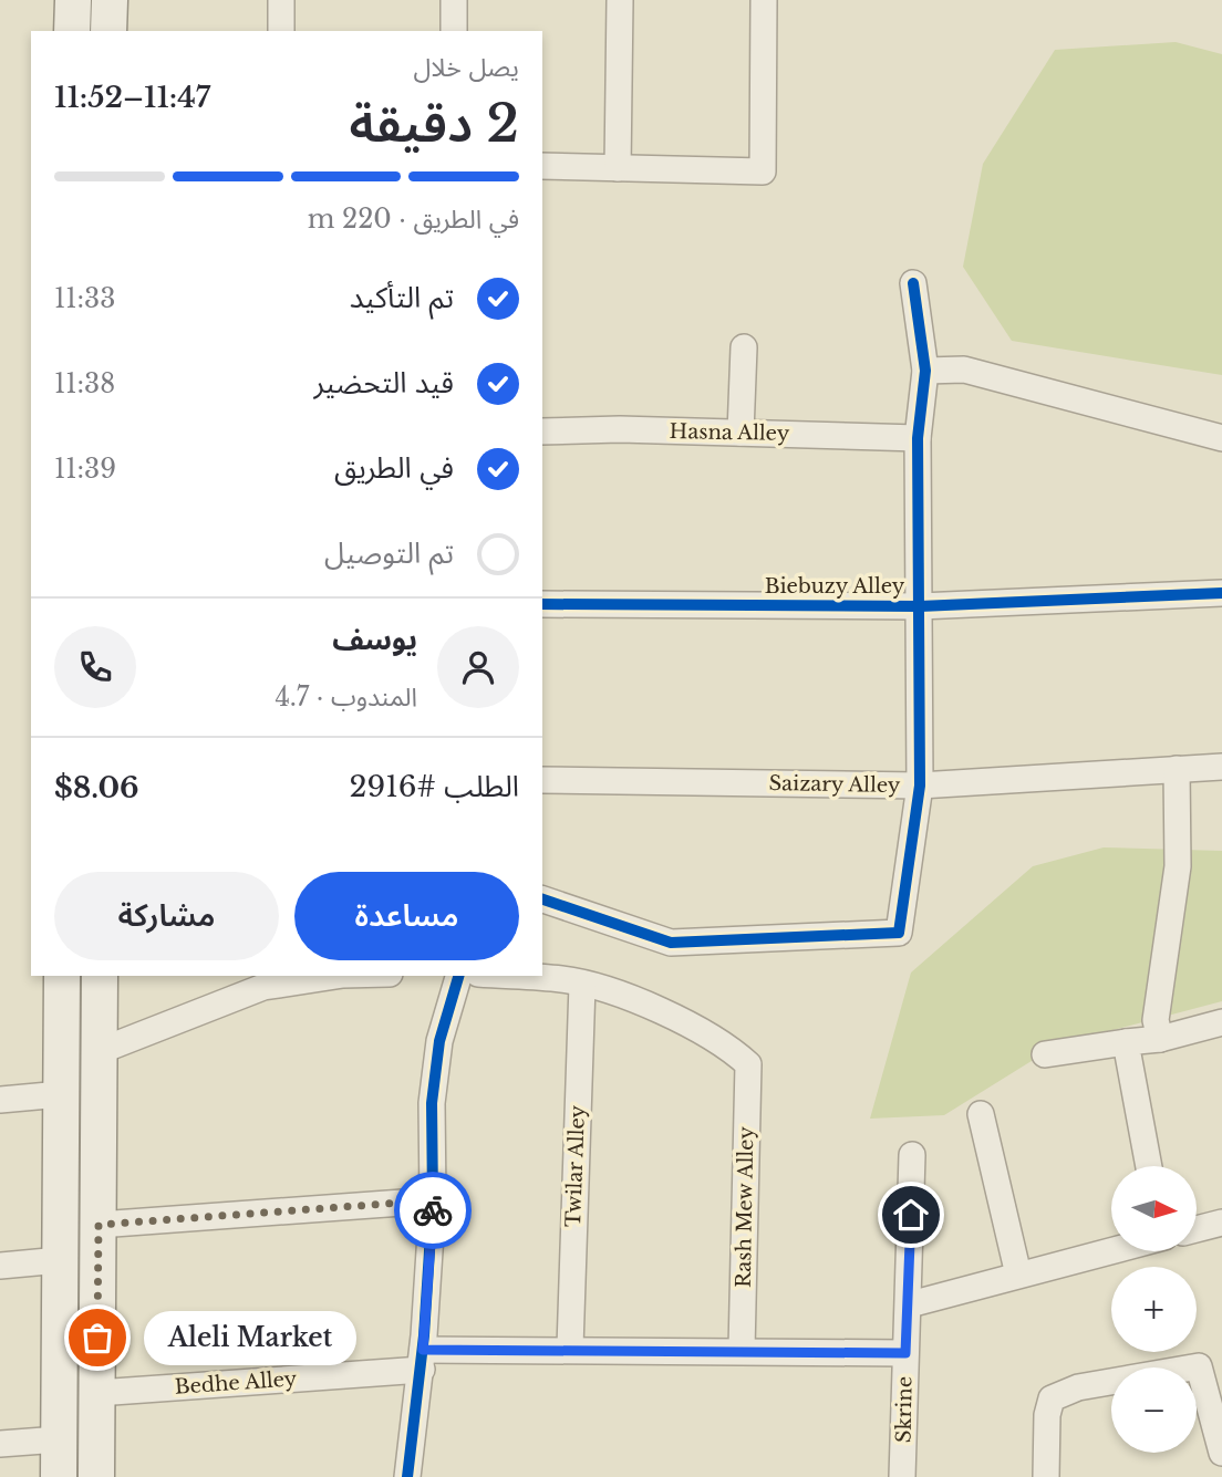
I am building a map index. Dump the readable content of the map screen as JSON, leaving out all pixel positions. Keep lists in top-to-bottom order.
{
  "streets": {
    "street": [
      "Hasna Alley",
      "Biebuzy Alley",
      "Saizary Alley",
      "Twilar Alley",
      "Rash Mew Alley",
      "Bedhe Alley",
      "Skrine"
    ]
  },
  "crossings": [
    ["Twilar Alley", "Rash Mew Alley"],
    ["Twilar Alley", "Bedhe Alley"],
    ["Rash Mew Alley", "Bedhe Alley"],
    ["Bedhe Alley", "Skrine"]
  ],
  "places": ["Aleli Market"],
  "north": "right",
  "page": {
    "heading": ["2 دقيقة", "يصل خلال", "11:47–11:52"],
    "panel": [
      "يوسف",
      "المندوب · 4.7",
      "الطلب #2916",
      "$8.06"
    ],
    "bar": "في الطريق · 220 m",
    "list": [
      ["تم التأكيد", "11:33"],
      ["قيد التحضير", "11:38"],
      ["في الطريق", "11:39"],
      "تم التوصيل"
    ],
    "buttons": ["مساعدة", "مشاركة"],
    "map_buttons": ["+", "−"],
    "bubble": "Aleli Market"
  }
}
